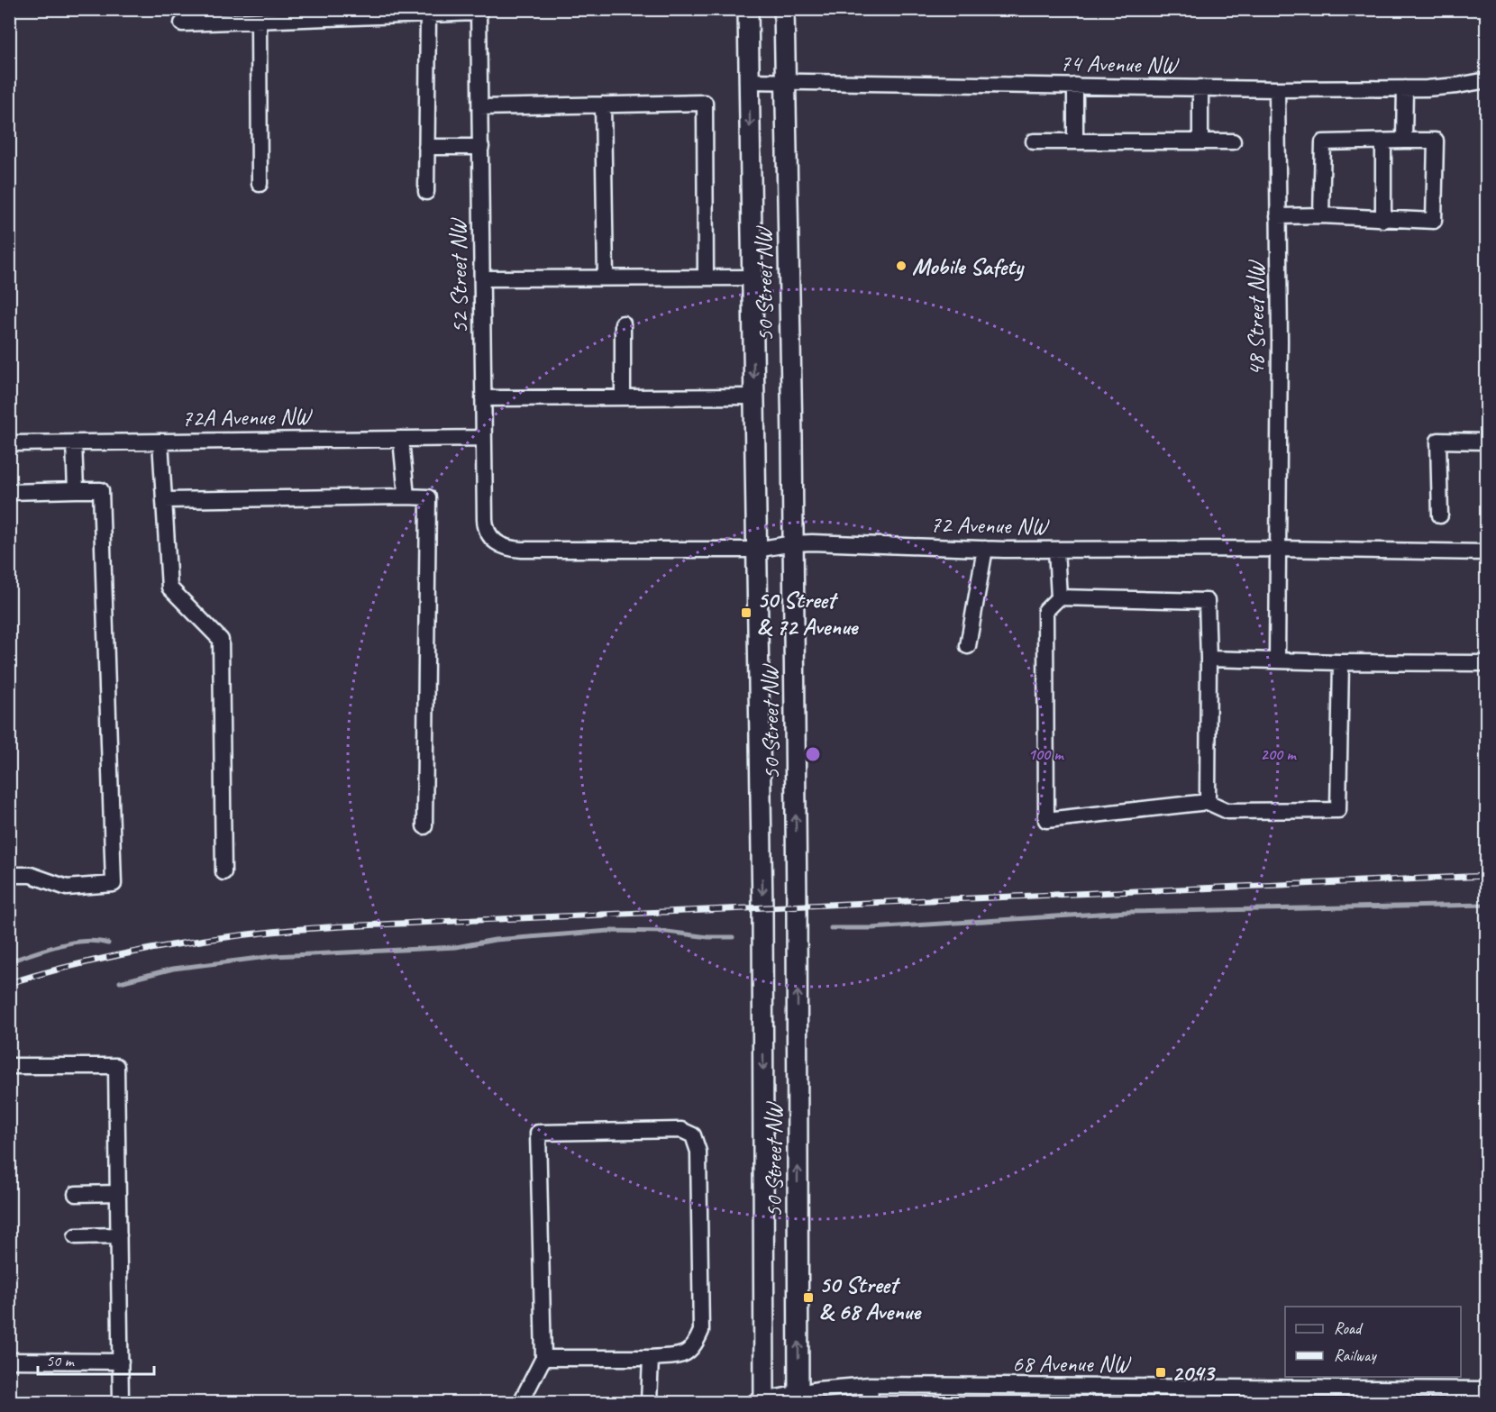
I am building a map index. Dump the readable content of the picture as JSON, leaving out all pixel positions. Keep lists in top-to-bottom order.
{
  "streets": {
    "main road": ["50 Street NW"],
    "street": [
      "74 Avenue NW",
      "52 Street NW",
      "48 Street NW",
      "72A Avenue NW",
      "72 Avenue NW",
      "68 Avenue NW"
    ]
  },
  "crossings": [
    ["74 Avenue NW", "50 Street NW"],
    ["74 Avenue NW", "48 Street NW"],
    ["52 Street NW", "72A Avenue NW"],
    ["52 Street NW", "72 Avenue NW"],
    ["50 Street NW", "72 Avenue NW"],
    ["50 Street NW", "68 Avenue NW"],
    ["48 Street NW", "72 Avenue NW"]
  ],
  "places": {
    "other": ["Mobile Safety"],
    "transit": ["50 Street & 72 Avenue", "50 Street & 68 Avenue", "2043"]
  },
  "legend": ["Road", "Railway"],
  "scale_bar": "50 m",
  "rings": ["100 m", "200 m"]
}
